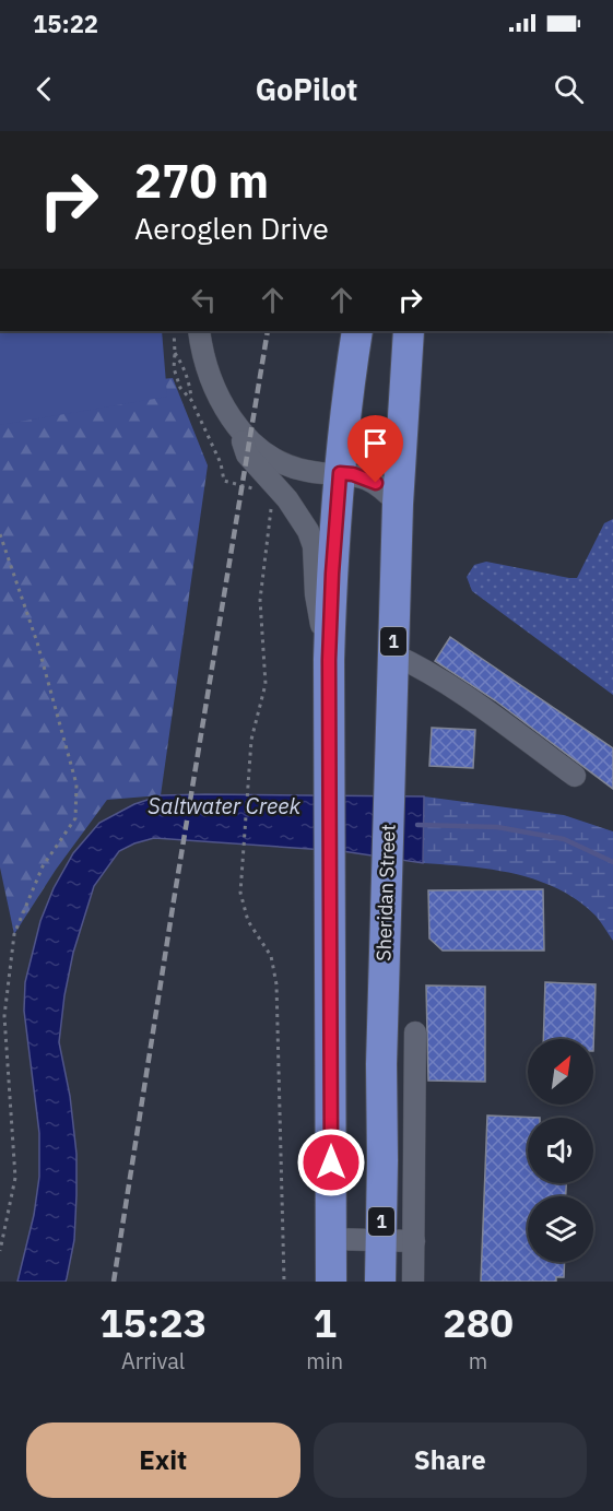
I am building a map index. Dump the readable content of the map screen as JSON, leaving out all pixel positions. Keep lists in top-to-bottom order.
{
  "streets": {
    "highway": ["1", "Sheridan Street"]
  },
  "crossings": [
    ["1", "Sheridan Street"]
  ],
  "water": ["Saltwater Creek"],
  "north": "top right",
  "page": {
    "status": "15:22",
    "header": "GoPilot",
    "turn": ["270 m", "Aeroglen Drive"],
    "eta": [
      "15:23",
      "Arrival",
      "1",
      "min",
      "280",
      "m"
    ],
    "buttons": ["Exit", "Share"]
  }
}
